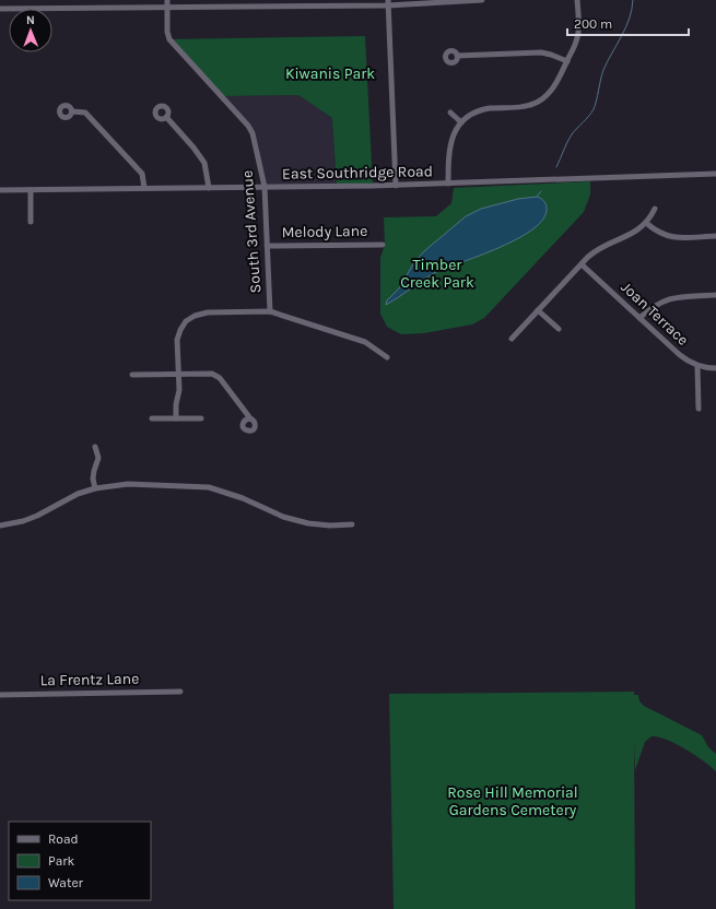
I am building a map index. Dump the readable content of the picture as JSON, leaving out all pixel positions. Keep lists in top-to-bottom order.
{
  "streets": {
    "street": [
      "East Southridge Road",
      "South 3rd Avenue",
      "Melody Lane",
      "Joan Terrace",
      "La Frentz Lane"
    ]
  },
  "crossings": [
    ["East Southridge Road", "South 3rd Avenue"],
    ["South 3rd Avenue", "Melody Lane"]
  ],
  "parks": ["Kiwanis Park", "Timber Creek Park", "Rose Hill Memorial Gardens Cemetery"],
  "legend": ["Road", "Park", "Water"],
  "scale_bar": "200 m",
  "north": "top"
}
